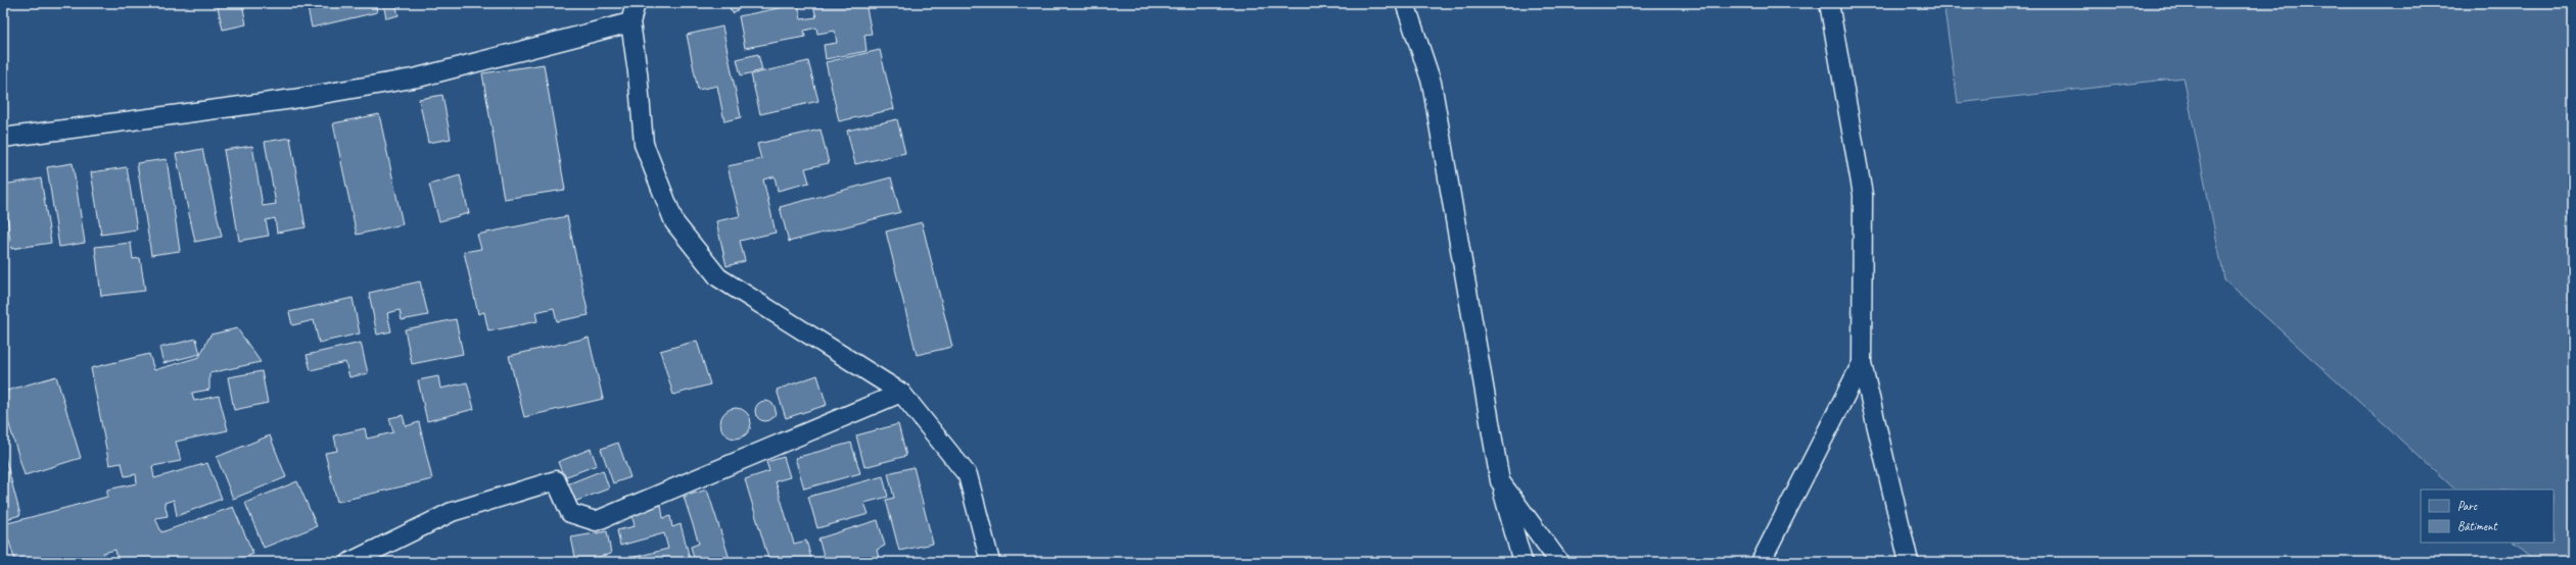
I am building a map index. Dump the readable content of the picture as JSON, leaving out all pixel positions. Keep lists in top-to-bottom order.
{
  "legend": ["Parc", "Bâtiment"]
}
